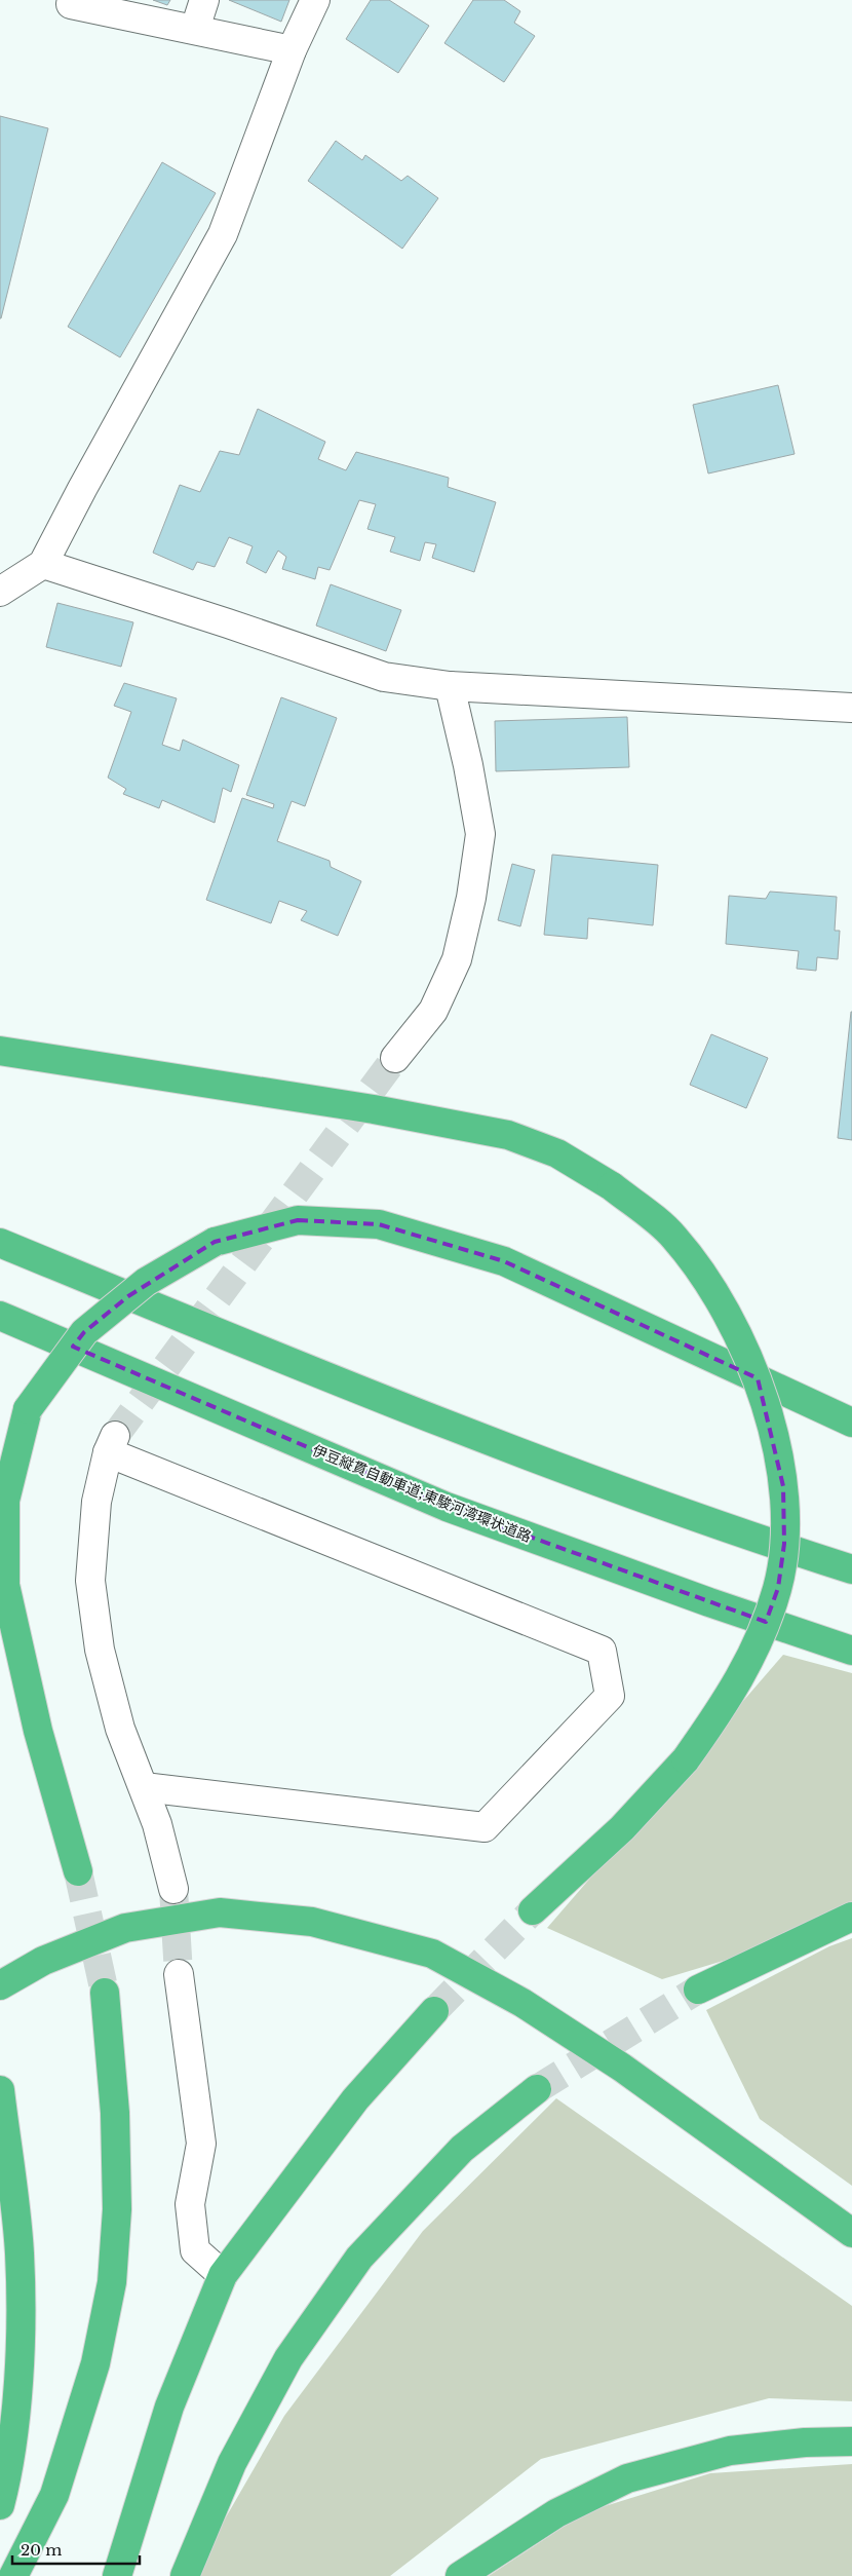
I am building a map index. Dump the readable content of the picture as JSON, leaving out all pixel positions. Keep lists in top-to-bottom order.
{
  "streets": {
    "highway": ["伊豆縦貫自動車道;東駿河湾環状道路"]
  },
  "scale_bar": "20 m"
}
